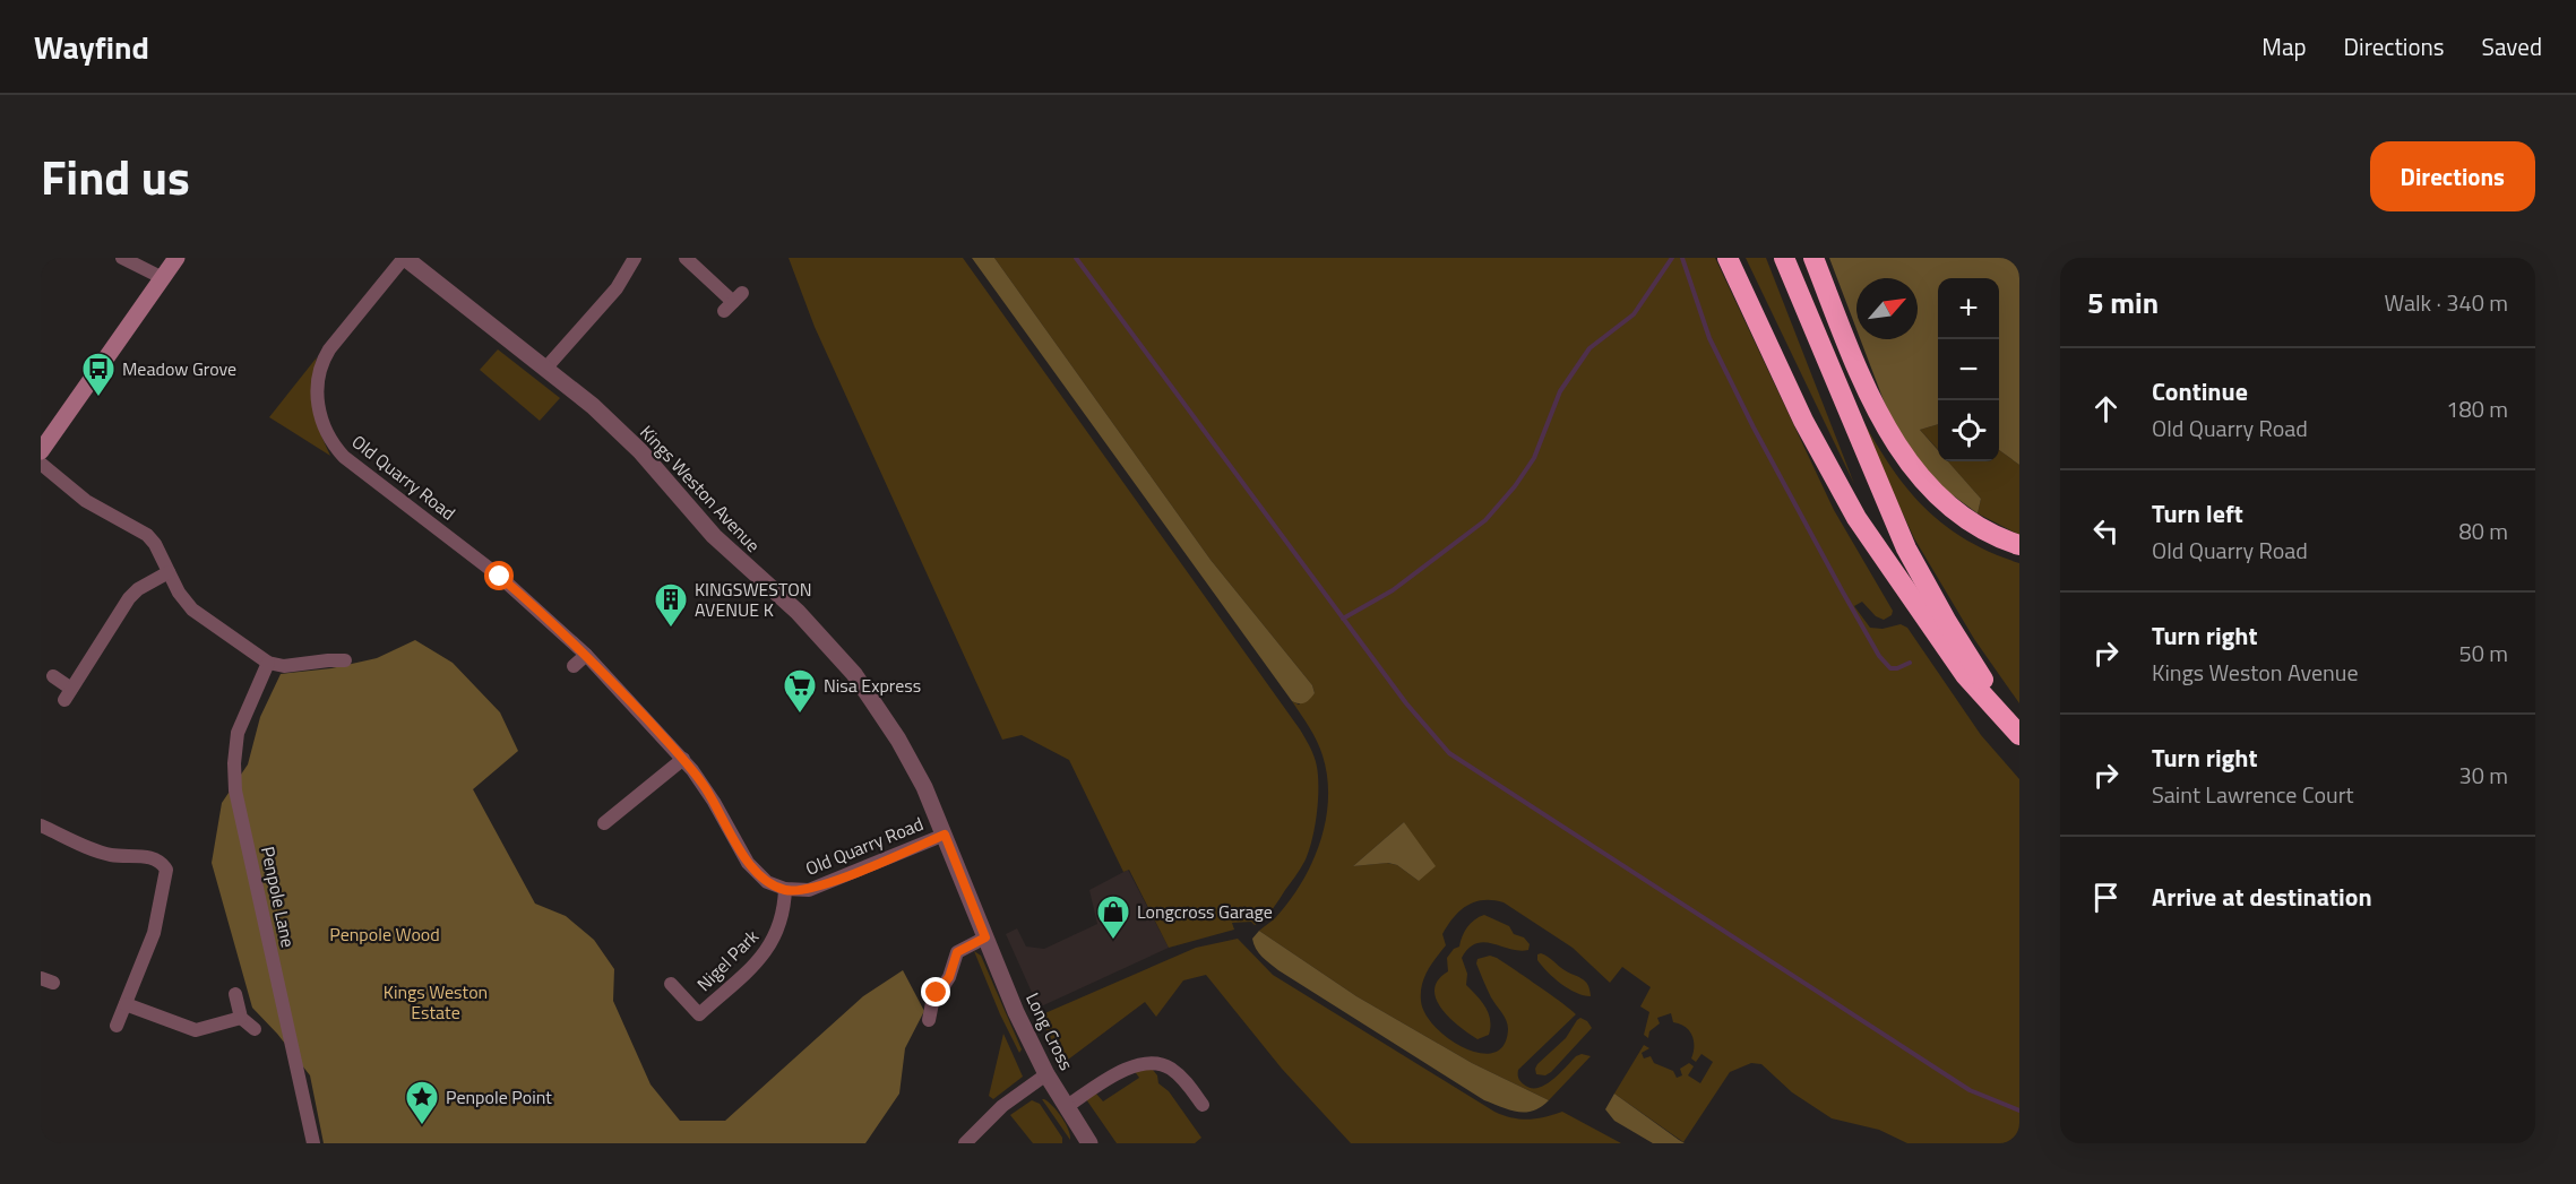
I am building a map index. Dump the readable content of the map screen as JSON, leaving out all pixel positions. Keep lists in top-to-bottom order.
{
  "streets": {
    "street": [
      "Old Quarry Road",
      "Kings Weston Avenue",
      "Penpole Lane",
      "Nigel Park",
      "Long Cross"
    ]
  },
  "crossings": [
    ["Old Quarry Road", "Kings Weston Avenue"],
    ["Old Quarry Road", "Nigel Park"],
    ["Kings Weston Avenue", "Long Cross"]
  ],
  "parks": ["Penpole Wood", "Kings Weston Estate"],
  "places": {
    "bus stop": ["Meadow Grove"],
    "building": ["KINGSWESTON AVENUE K"],
    "supermarket": ["Nisa Express"],
    "shop": ["Longcross Garage"],
    "place": ["Penpole Point"]
  },
  "north": "top right",
  "page": {
    "header": "Wayfind",
    "nav": ["Map", "Directions", "Saved"],
    "title": "Find us",
    "buttons": "Directions",
    "heading": ["5 min", "Walk · 340 m"],
    "map_buttons": ["+", "−"],
    "list": [
      ["Continue", "Old Quarry Road", "180 m"],
      ["Turn left", "Old Quarry Road", "80 m"],
      ["Turn right", "Kings Weston Avenue", "50 m"],
      ["Turn right", "Saint Lawrence Court", "30 m"],
      "Arrive at destination"
    ]
  }
}
